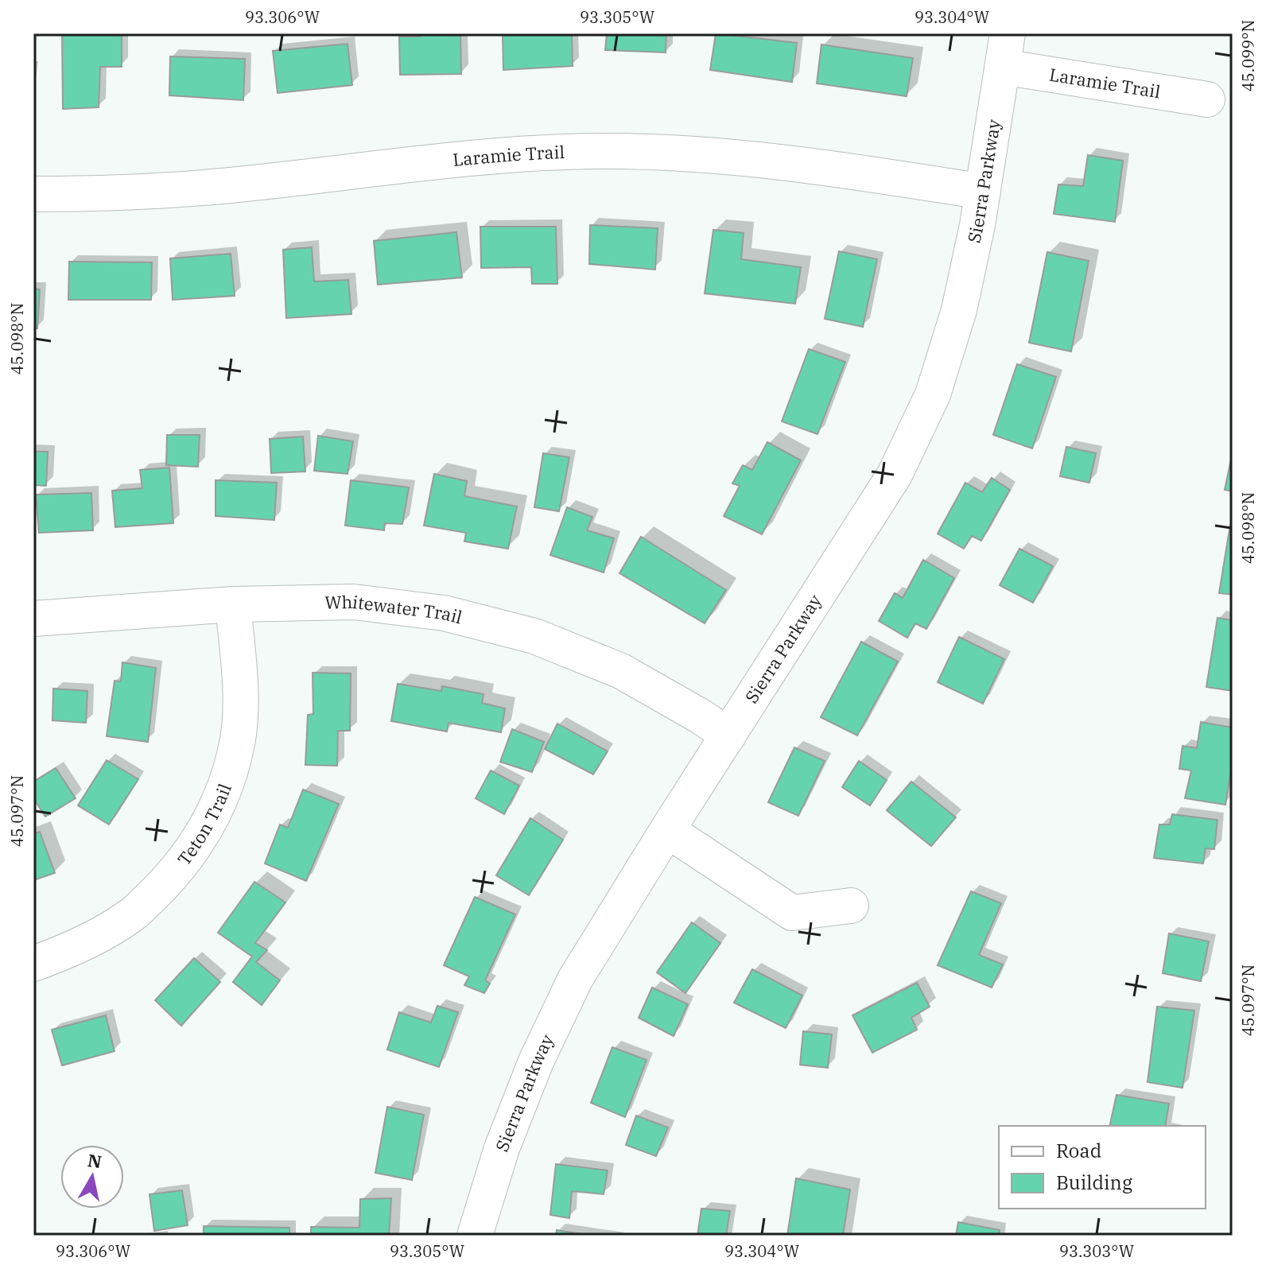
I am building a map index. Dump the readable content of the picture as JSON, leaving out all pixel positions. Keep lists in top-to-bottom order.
{
  "streets": {
    "street": [
      "Laramie Trail",
      "Sierra Parkway",
      "Whitewater Trail",
      "Teton Trail"
    ]
  },
  "crossings": [
    ["Laramie Trail", "Sierra Parkway"],
    ["Sierra Parkway", "Whitewater Trail"],
    ["Whitewater Trail", "Teton Trail"]
  ],
  "legend": ["Road", "Building"],
  "north": "top",
  "coordinates": [
    "93.306°W",
    "93.305°W",
    "93.304°W",
    "45.099°N",
    "45.098°N",
    "45.097°N",
    "93.303°W"
  ]
}
